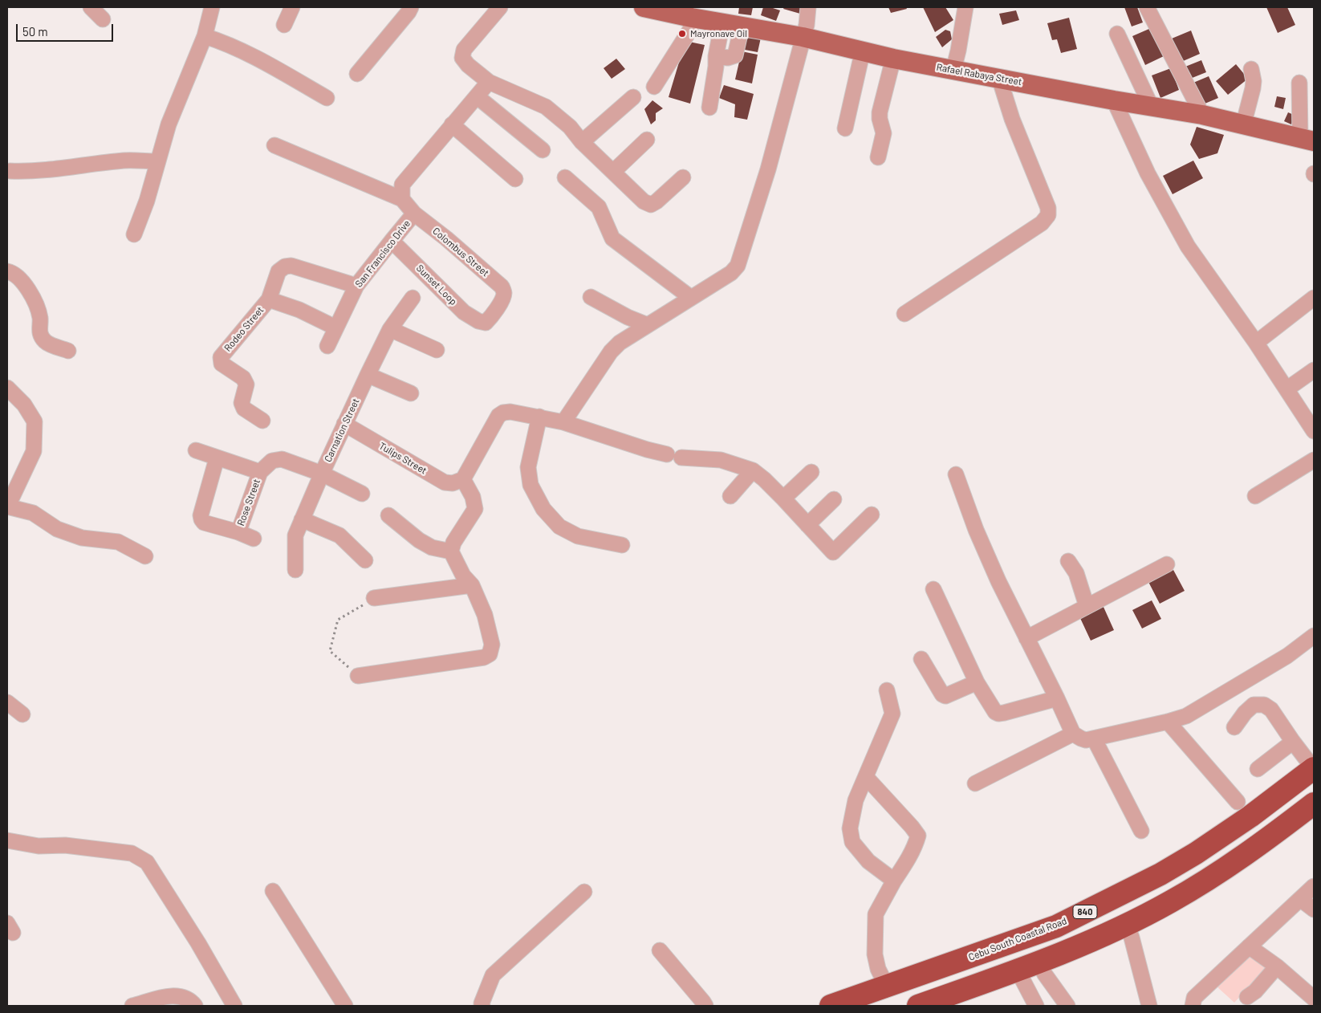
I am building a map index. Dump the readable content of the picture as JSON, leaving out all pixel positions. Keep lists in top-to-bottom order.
{
  "streets": {
    "highway": ["840", "Cebu South Coastal Road"],
    "main road": ["Rafael Rabaya Street"],
    "street": [
      "Colombus Street",
      "San Francisco Drive",
      "Sunset Loop",
      "Rodeo Street",
      "Carnation Street",
      "Tulips Street",
      "Rose Street"
    ]
  },
  "crossings": [
    ["Colombus Street", "San Francisco Drive"],
    ["Colombus Street", "Sunset Loop"],
    ["San Francisco Drive", "Sunset Loop"],
    ["San Francisco Drive", "Rodeo Street"],
    ["Carnation Street", "Tulips Street"]
  ],
  "places": ["Mayronave Oil"],
  "scale_bar": "50 m"
}
